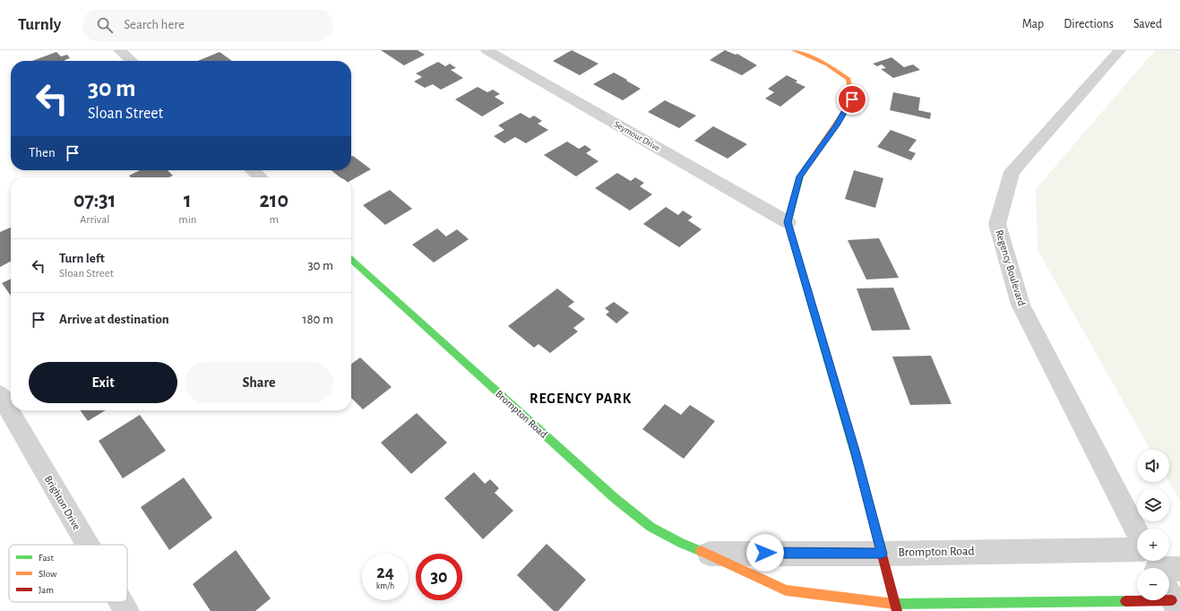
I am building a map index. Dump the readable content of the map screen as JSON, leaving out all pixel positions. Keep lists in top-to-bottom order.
{
  "streets": {
    "street": [
      "Seymour Drive",
      "Regency Boulevard",
      "Brompton Road",
      "Brighton Drive"
    ]
  },
  "districts": ["REGENCY PARK"],
  "legend": ["Fast", "Slow", "Jam"],
  "page": {
    "header": "Turnly",
    "search": "Search here",
    "nav": ["Map", "Directions", "Saved"],
    "turn": ["30 m", "Sloan Street"],
    "then": "Then",
    "eta": [
      "07:31",
      "Arrival",
      "1",
      "min",
      "210",
      "m"
    ],
    "list": [
      {
        "name": "Turn left",
        "note": "Sloan Street",
        "value": "30 m"
      },
      {
        "name": "Arrive at destination",
        "value": "180 m"
      }
    ],
    "buttons": ["Exit", "Share"],
    "map_buttons": ["+", "−"],
    "speed": "24 km/h",
    "limit": "30"
  }
}
